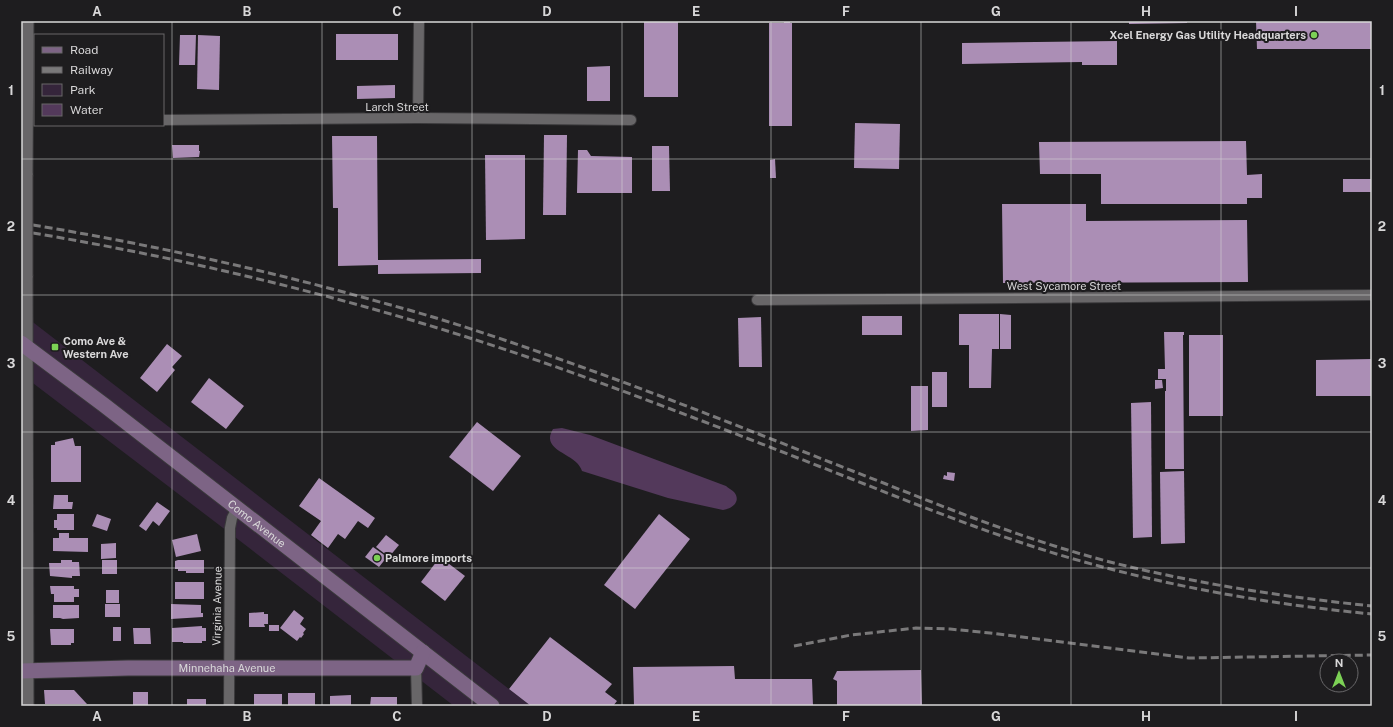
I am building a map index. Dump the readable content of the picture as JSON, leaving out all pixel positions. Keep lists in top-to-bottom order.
{
  "streets": {
    "main road": ["Como Avenue", "Minnehaha Avenue"],
    "street": ["Larch Street", "West Sycamore Street", "Virginia Avenue"]
  },
  "crossings": [
    ["Como Avenue", "Virginia Avenue"],
    ["Virginia Avenue", "Minnehaha Avenue"]
  ],
  "places": {
    "other": ["Xcel Energy Gas Utility Headquarters", "Palmore imports"],
    "transit": ["Como Ave & Western Ave"]
  },
  "legend": [
    "Road",
    "Railway",
    "Park",
    "Water"
  ],
  "north": "top",
  "grid": {
    "columns": [
      "A",
      "B",
      "C",
      "D",
      "E",
      "F",
      "G",
      "H",
      "I"
    ],
    "rows": [
      "1",
      "2",
      "3",
      "4",
      "5"
    ]
  }
}
